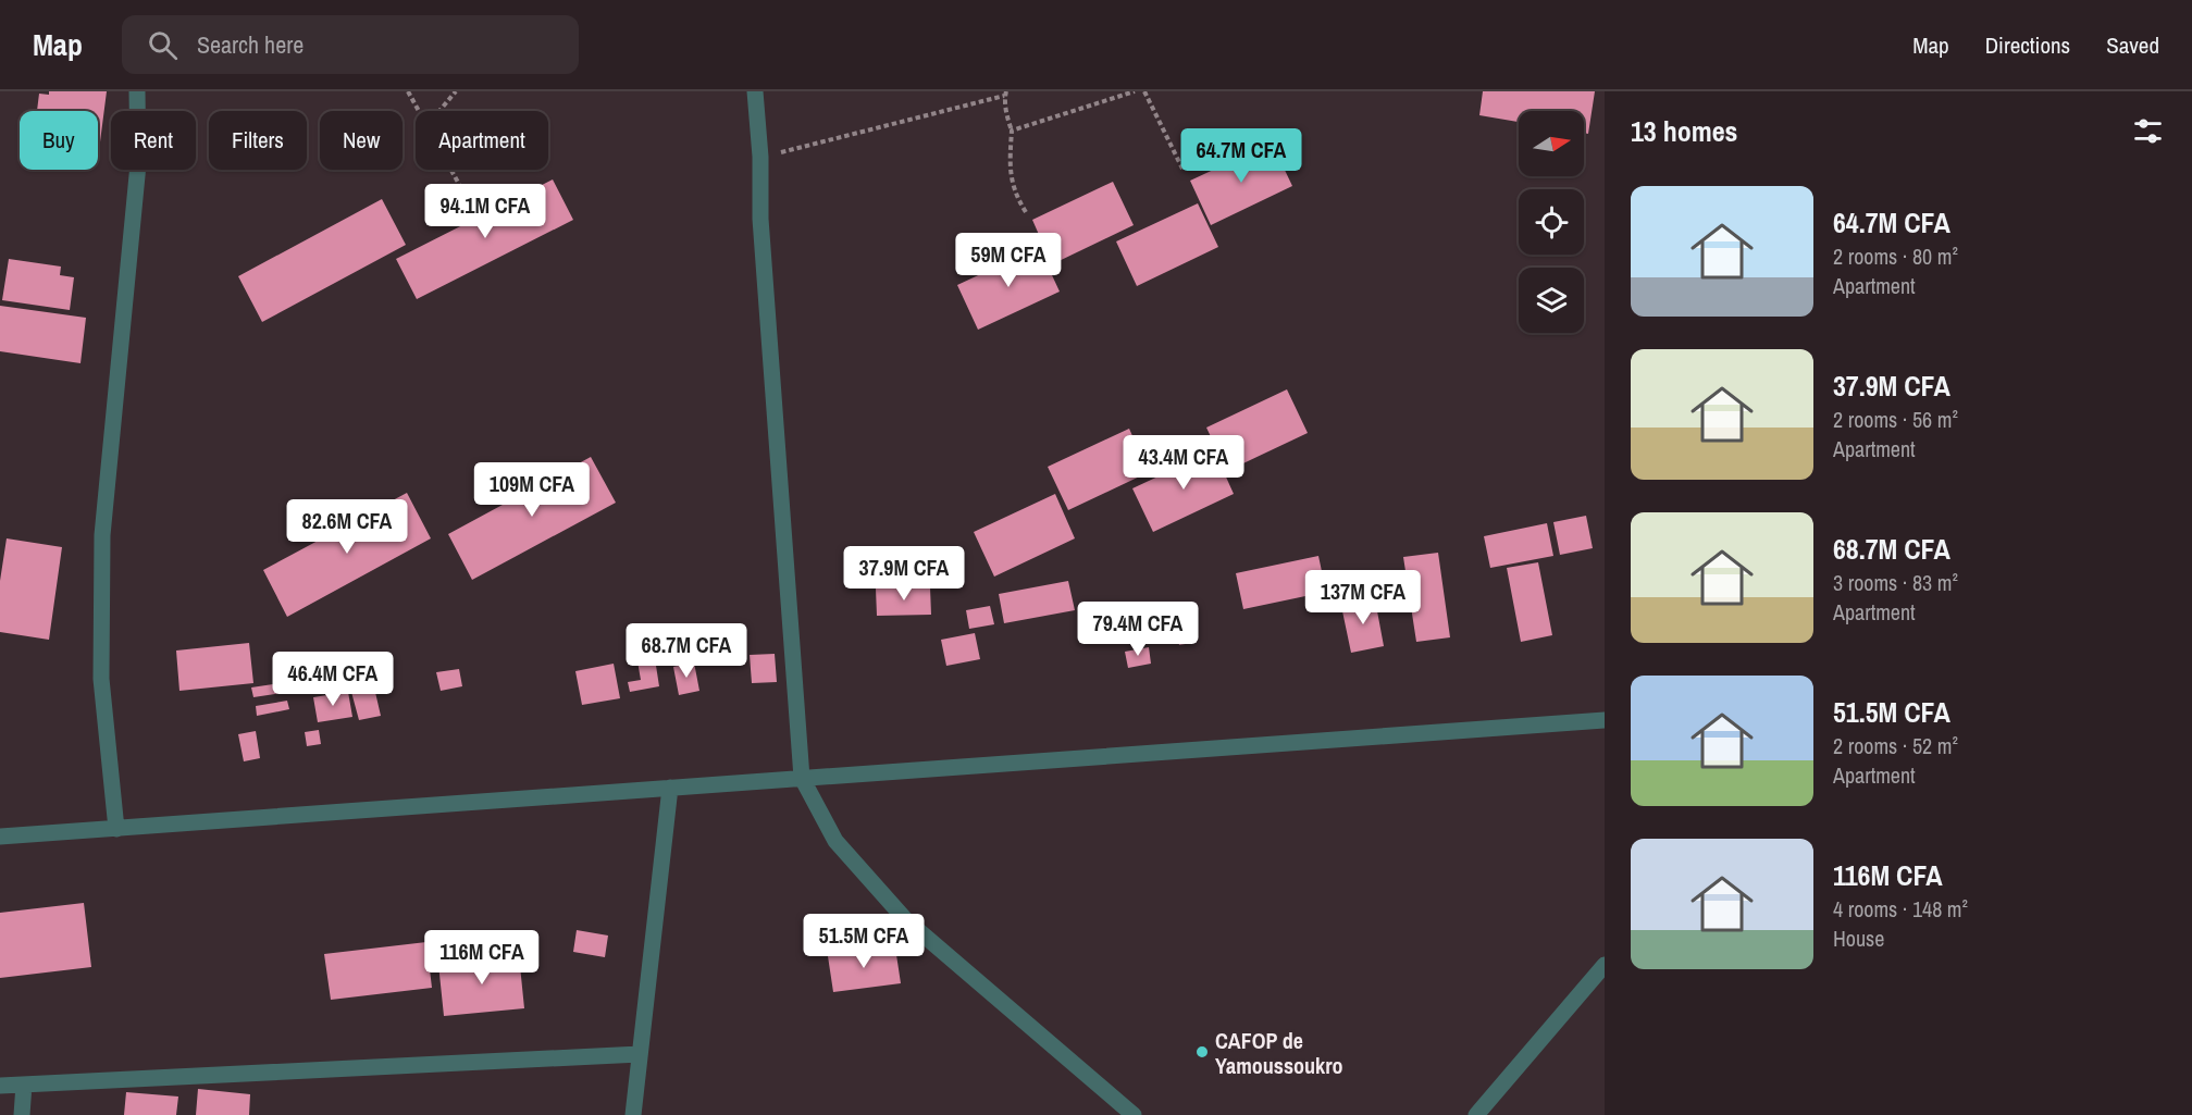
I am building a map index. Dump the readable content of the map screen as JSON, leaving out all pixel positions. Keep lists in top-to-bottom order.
{
  "places": ["CAFOP de Yamoussoukro"],
  "north": "right",
  "page": {
    "header": "Map",
    "search": "Search here",
    "nav": ["Map", "Directions", "Saved"],
    "heading": "13 homes",
    "chip": [
      "Buy",
      "Rent",
      "Filters",
      "New",
      "Apartment"
    ],
    "price": [
      "64.7M CFA",
      "94.1M CFA",
      "59M CFA",
      "43.4M CFA",
      "109M CFA",
      "82.6M CFA",
      "37.9M CFA",
      "137M CFA",
      "79.4M CFA",
      "68.7M CFA",
      "46.4M CFA",
      "51.5M CFA",
      "116M CFA"
    ],
    "list": [
      {
        "name": "64.7M CFA",
        "note": "2 rooms · 80 m² · Apartment"
      },
      {
        "name": "37.9M CFA",
        "note": "2 rooms · 56 m² · Apartment"
      },
      {
        "name": "68.7M CFA",
        "note": "3 rooms · 83 m² · Apartment"
      },
      {
        "name": "51.5M CFA",
        "note": "2 rooms · 52 m² · Apartment"
      },
      {
        "name": "116M CFA",
        "note": "4 rooms · 148 m² · House"
      }
    ]
  }
}
